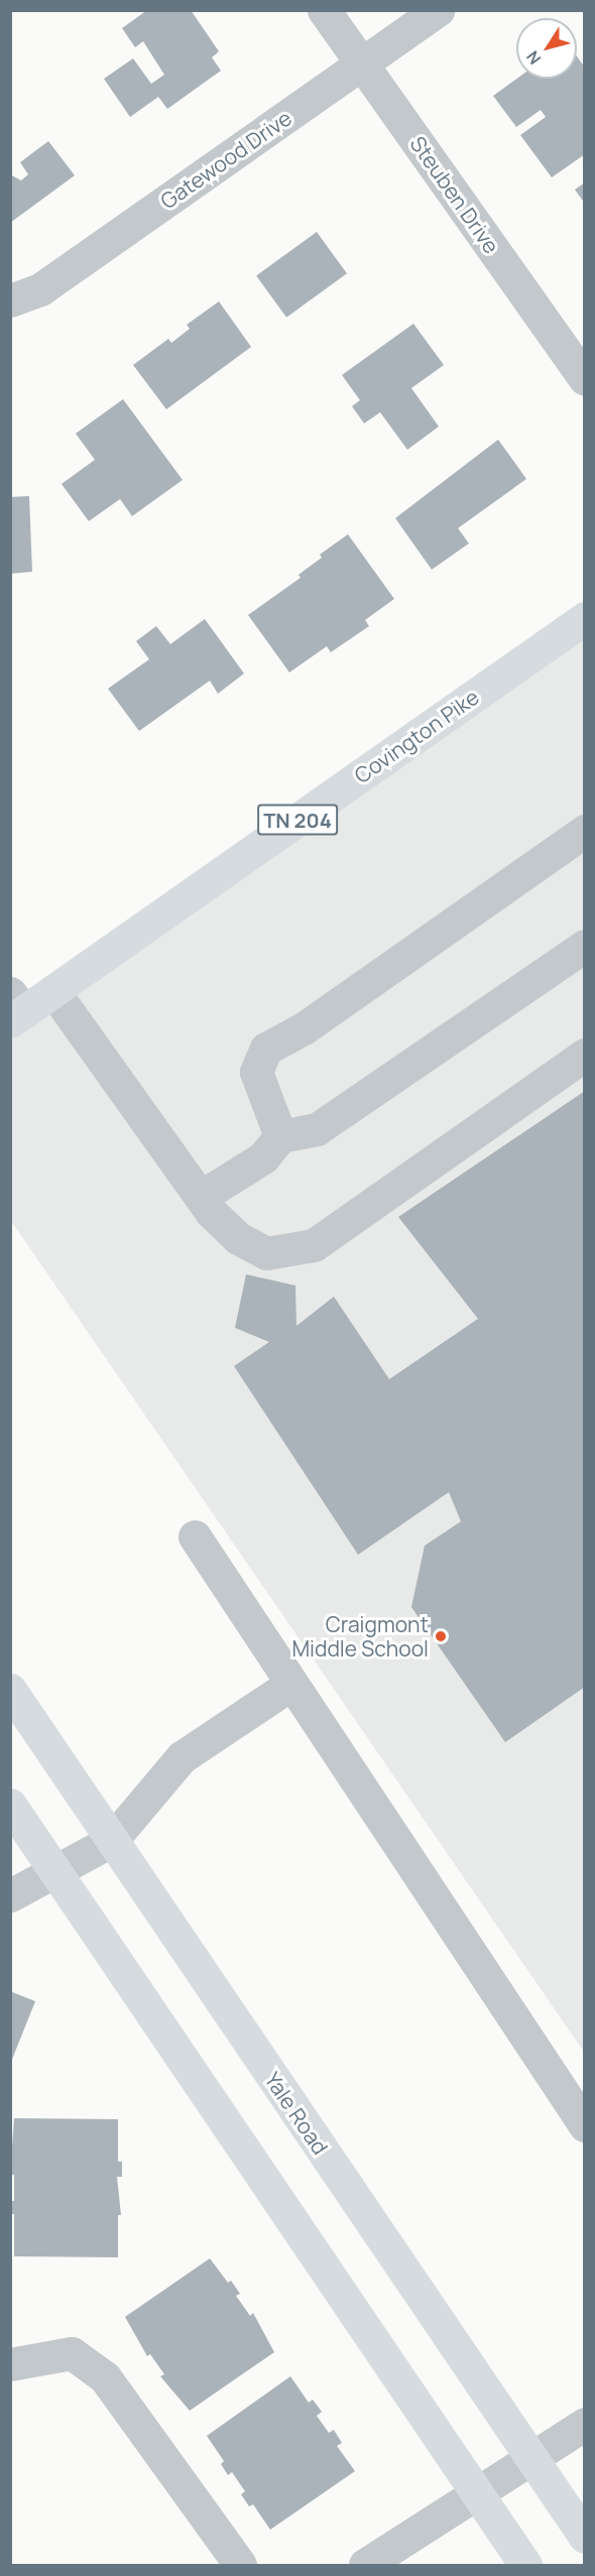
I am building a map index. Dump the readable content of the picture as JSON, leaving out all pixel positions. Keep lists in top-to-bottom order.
{
  "streets": {
    "main road": ["Covington Pike", "TN 204", "Yale Road"],
    "street": ["Gatewood Drive", "Steuben Drive"]
  },
  "crossings": [
    ["Gatewood Drive", "Steuben Drive"]
  ],
  "places": ["Craigmont Middle School"],
  "north": "bottom left"
}
